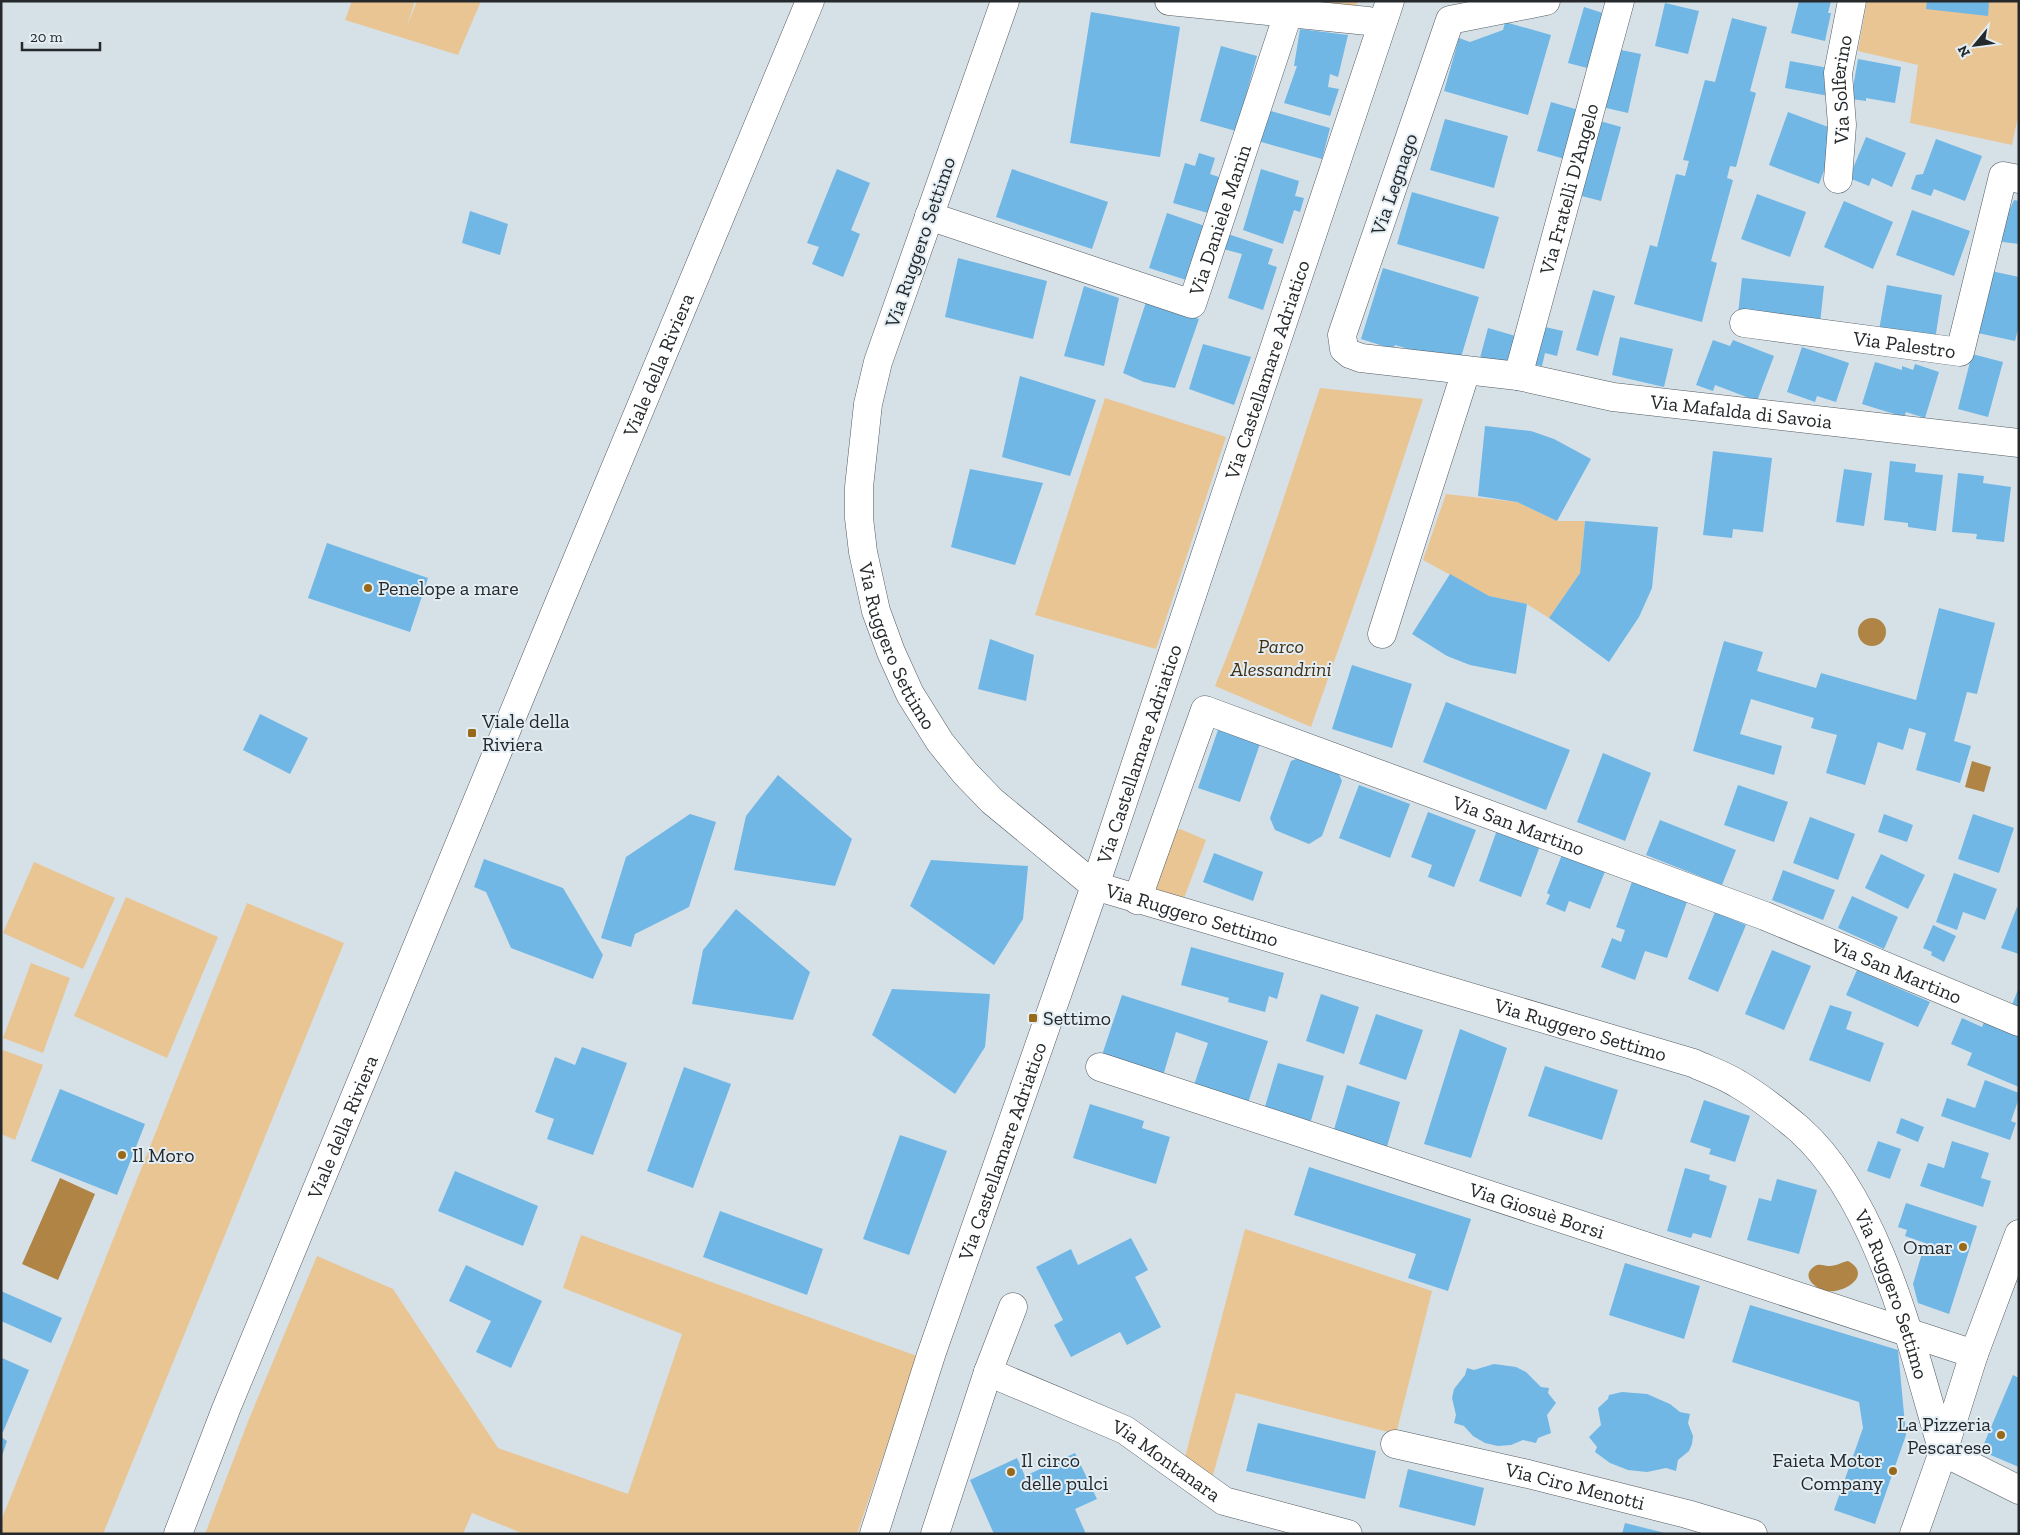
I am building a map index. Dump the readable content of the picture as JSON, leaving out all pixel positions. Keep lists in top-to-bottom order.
{
  "streets": {
    "street": [
      "Via Solferino",
      "Via Legnago",
      "Via Fratelli D'Angelo",
      "Via Daniele Manin",
      "Via Ruggero Settimo",
      "Via Palestro",
      "Viale della Riviera",
      "Via Castellamare Adriatico",
      "Via Mafalda di Savoia",
      "Via San Martino",
      "Via Giosuè Borsi",
      "Via Montanara",
      "Via Ciro Menotti"
    ]
  },
  "crossings": [
    ["Via Legnago", "Via Mafalda di Savoia"],
    ["Via Fratelli D'Angelo", "Via Mafalda di Savoia"],
    ["Via Daniele Manin", "Via Ruggero Settimo"],
    ["Via Ruggero Settimo", "Via Castellamare Adriatico"],
    ["Via Ruggero Settimo", "Via San Martino"],
    ["Via Ruggero Settimo", "Via Giosuè Borsi"]
  ],
  "parks": ["Parco Alessandrini"],
  "places": {
    "other": [
      "Penelope a mare",
      "Il Moro",
      "Omar",
      "La Pizzeria Pescarese",
      "Faieta Motor Company",
      "Il circo delle pulci"
    ],
    "transit": ["Viale della Riviera", "Settimo"]
  },
  "scale_bar": "20 m",
  "north": "bottom left"
}
